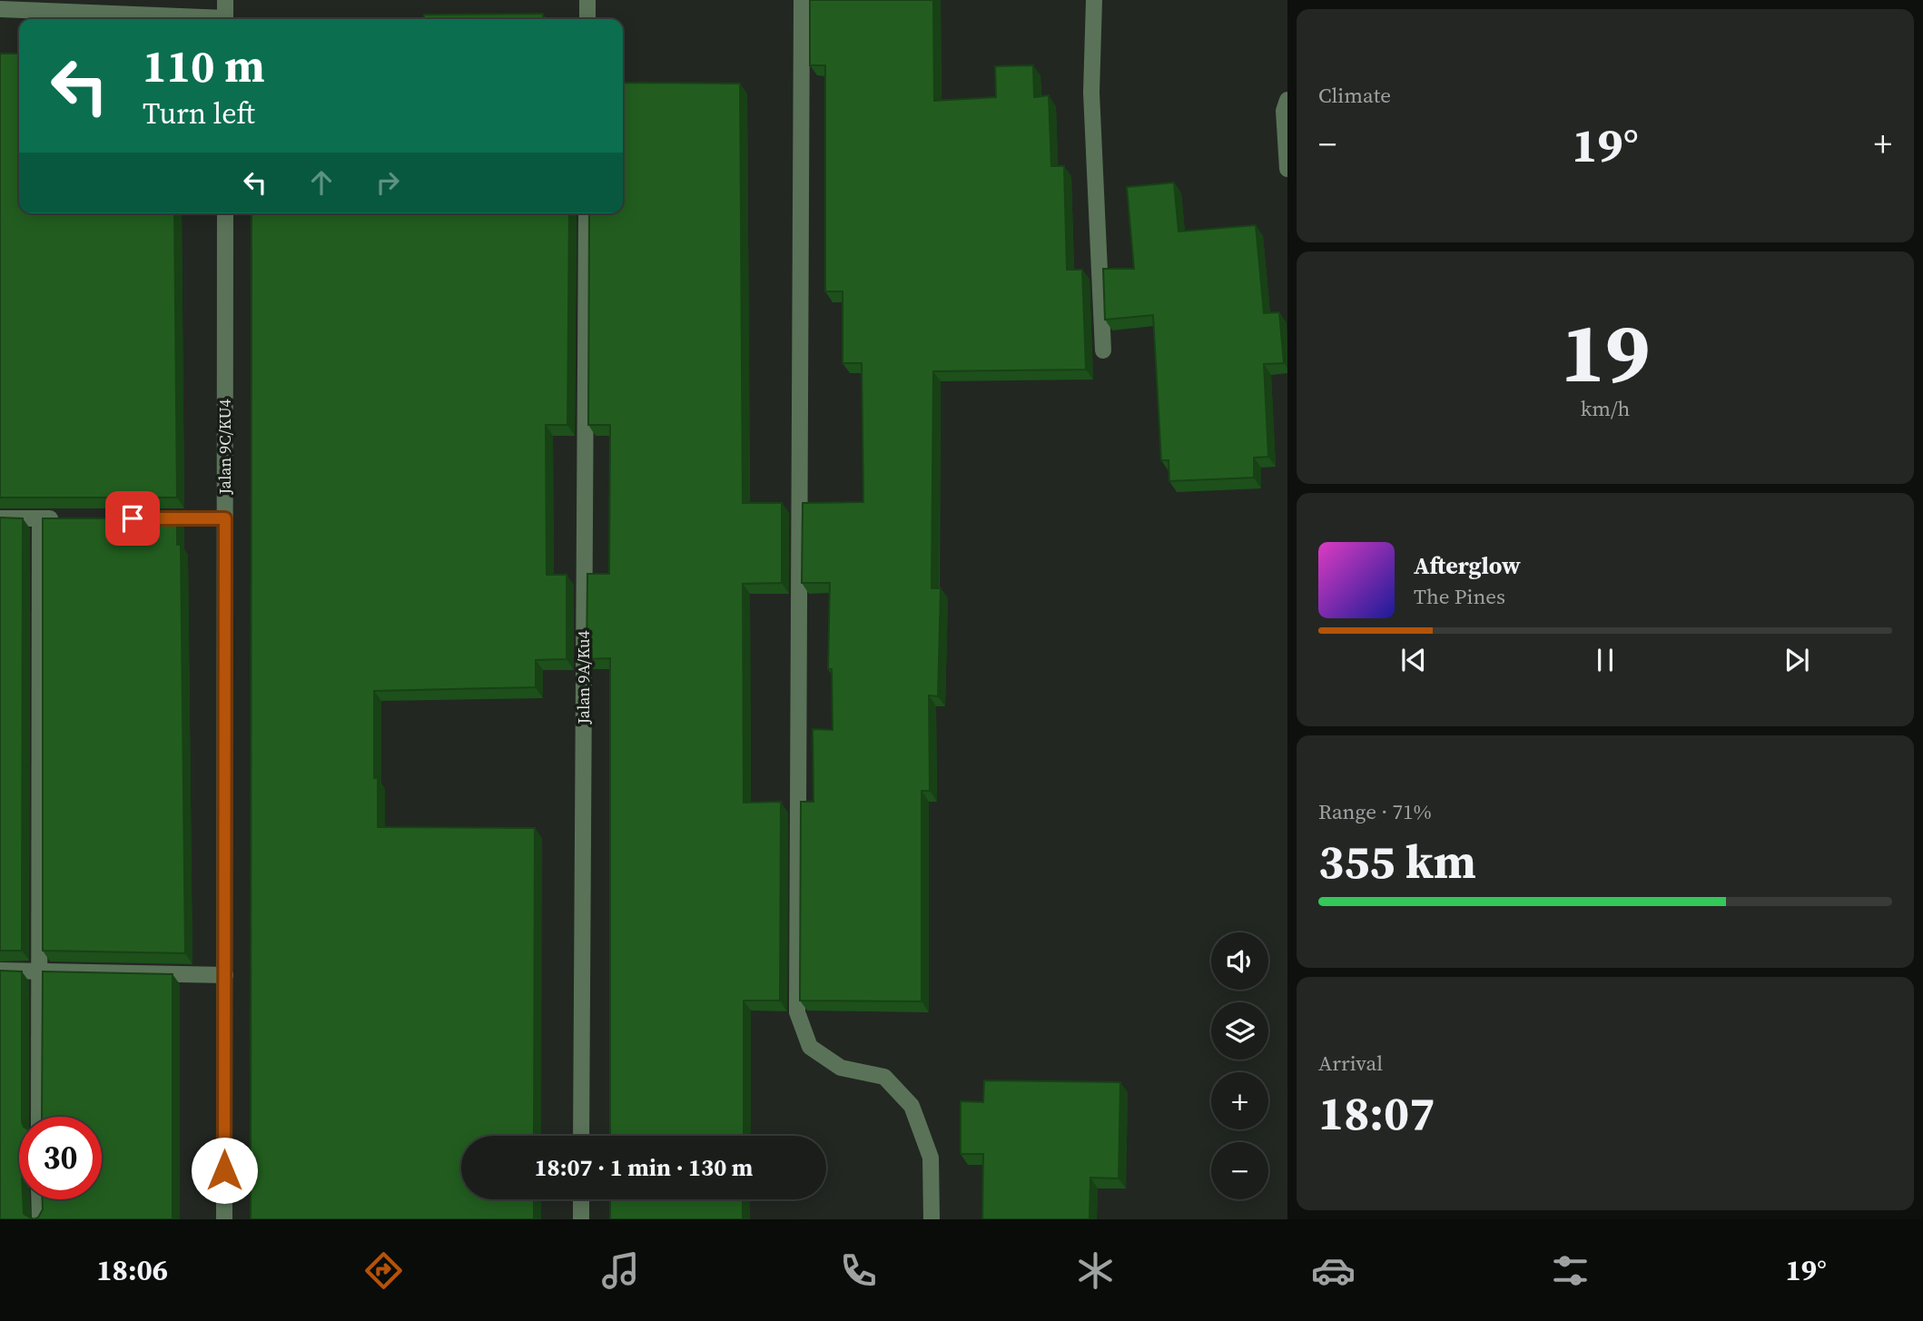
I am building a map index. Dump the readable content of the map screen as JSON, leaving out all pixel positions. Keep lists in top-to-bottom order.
{
  "streets": {
    "street": ["Jalan 9C/KU4", "Jalan 9A/Ku4"]
  },
  "page": {
    "tile": [
      "Climate",
      ["19", "km/h"],
      ["Range · 71%", "355 km"],
      ["Arrival", "18:07"]
    ],
    "turn": ["110 m", "Turn left"],
    "heat": ["−", "19°", "+"],
    "song": ["Afterglow", "The Pines"],
    "map_buttons": ["+", "−"],
    "limit": "30",
    "trip": "18:07 · 1 min · 130 m",
    "tabs": ["18:06", "19°"]
  }
}
